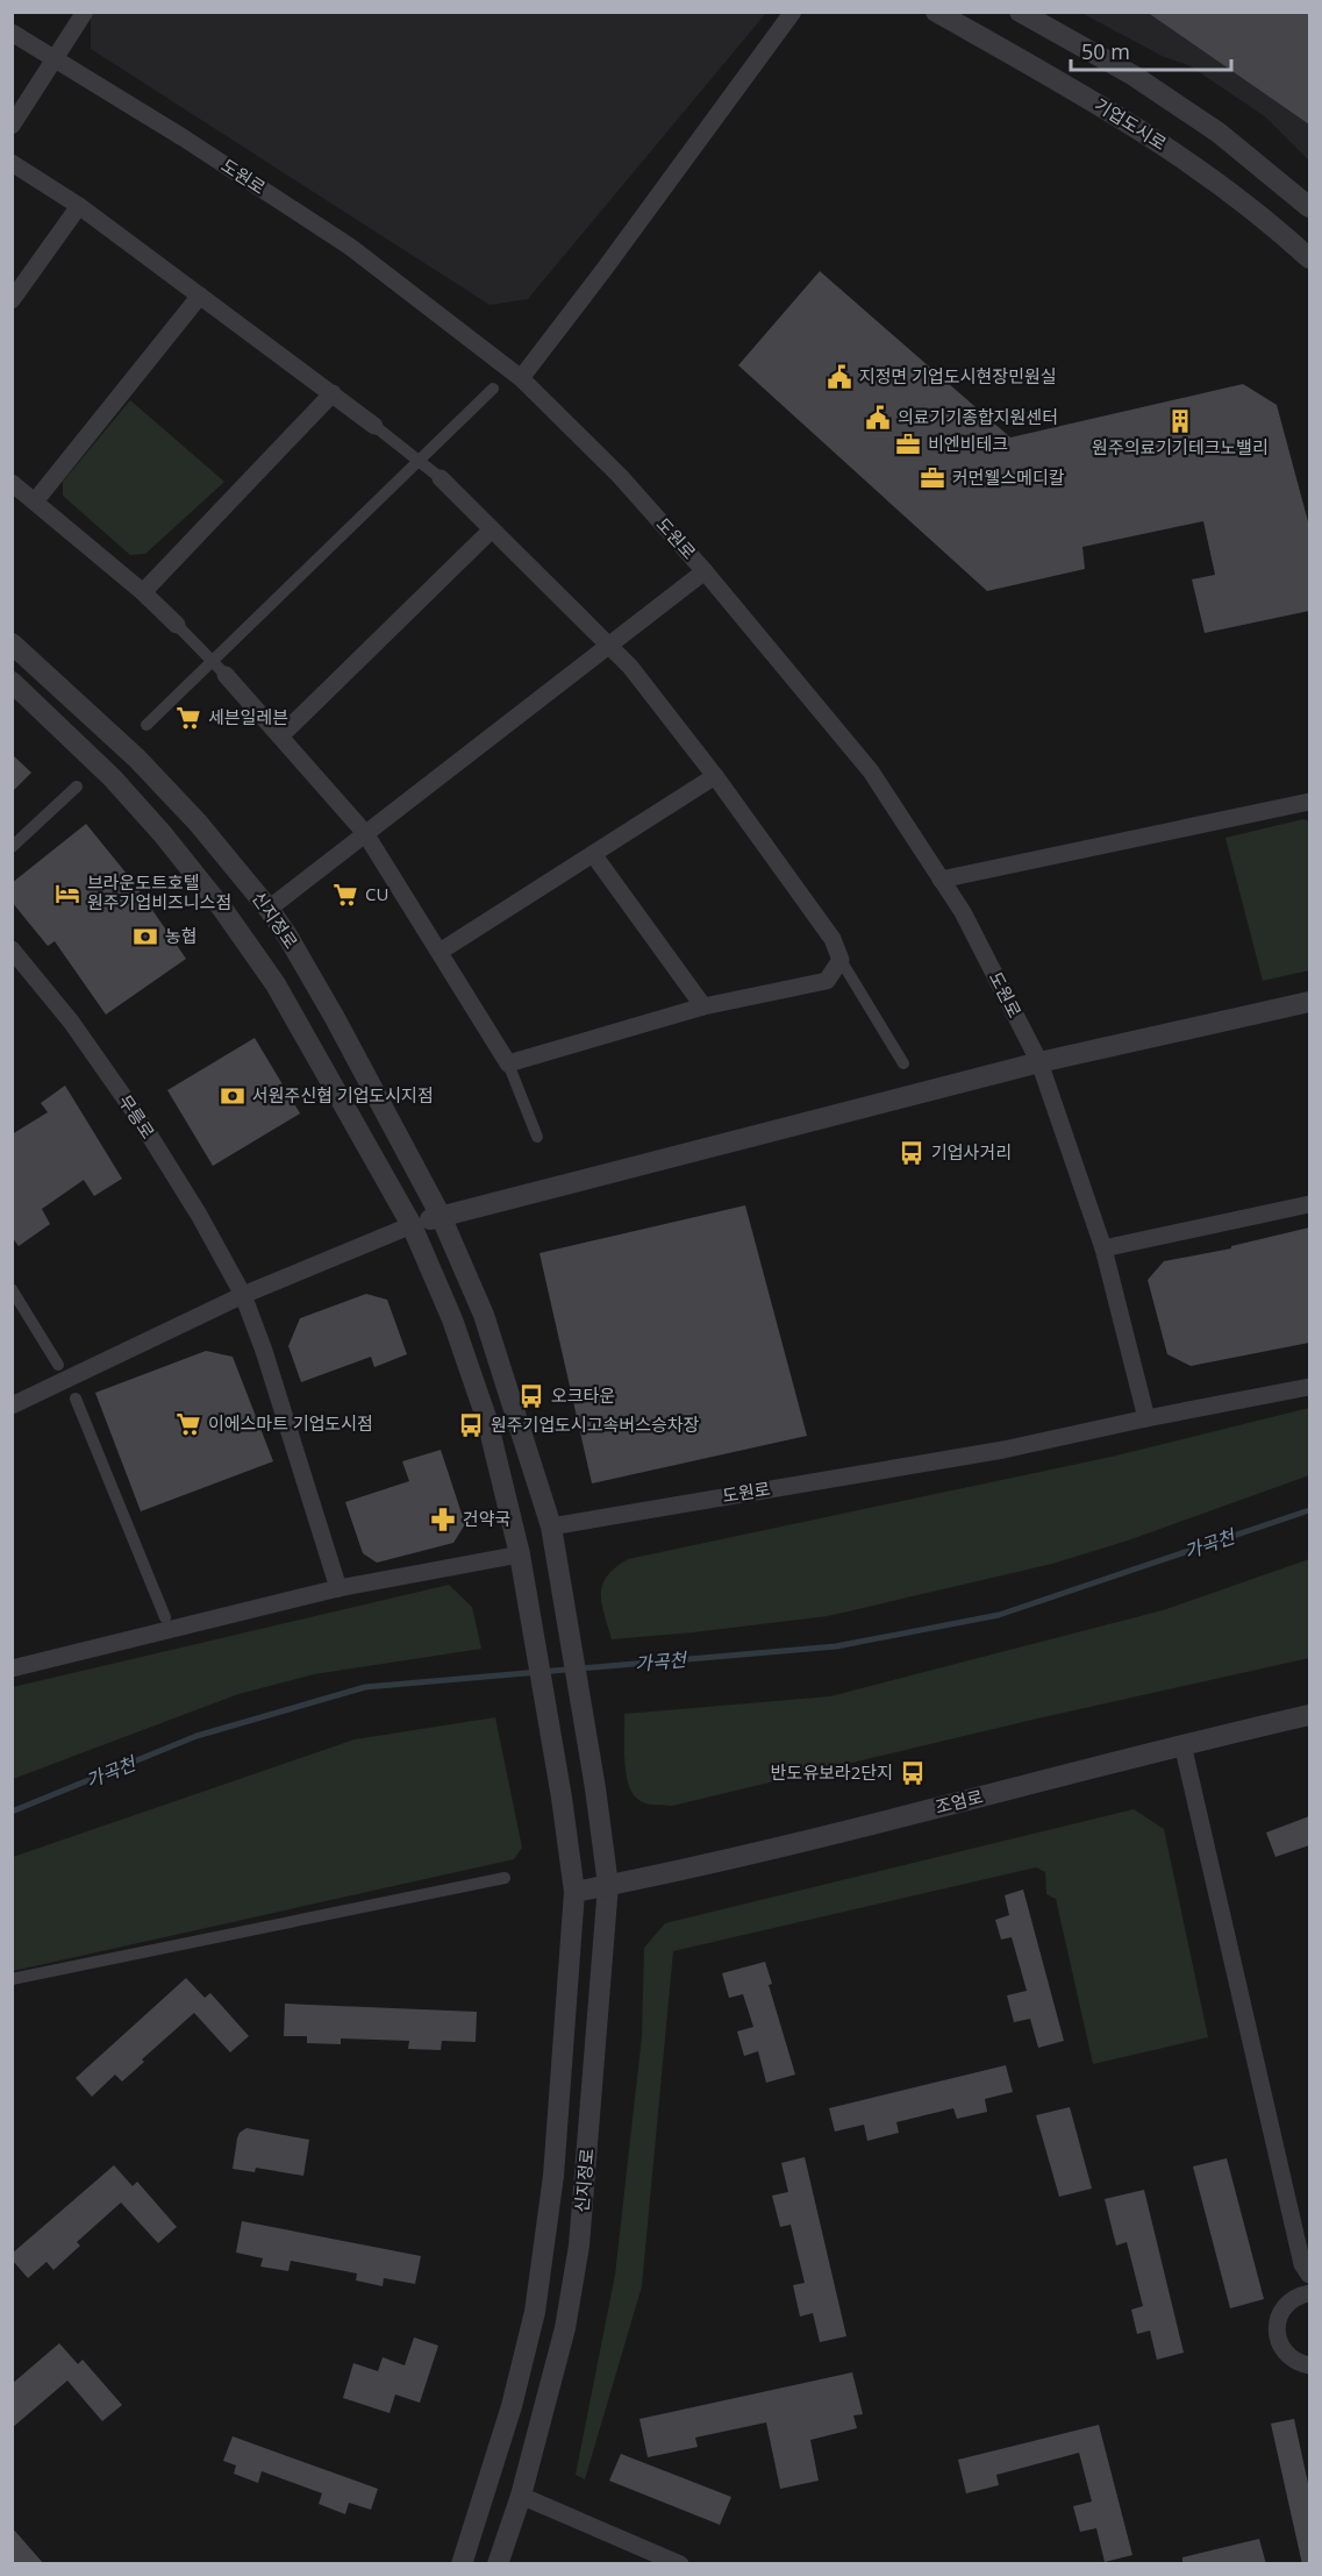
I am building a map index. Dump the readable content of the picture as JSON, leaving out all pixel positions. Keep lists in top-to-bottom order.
{
  "streets": {
    "street": [
      "기업도시로",
      "도원로",
      "신지정로",
      "무릉로",
      "조엄로"
    ]
  },
  "crossings": [
    ["도원로", "신지정로"],
    ["신지정로", "조엄로"]
  ],
  "water": ["가곡천"],
  "places": {
    "public building": ["지정면 기업도시현장민원실", "의료기기종합지원센터"],
    "building": ["원주의료기기테크노밸리"],
    "office": ["비엔비테크", "커먼웰스메디칼"],
    "supermarket": ["세븐일레븐", "CU", "이에스마트 기업도시점"],
    "hotel": ["브라운도트호텔 원주기업비즈니스점"],
    "bank": ["농협", "서원주신협 기업도시지점"],
    "bus stop": [
      "기업사거리",
      "오크타운",
      "원주기업도시고속버스승차장",
      "반도유보라2단지"
    ],
    "pharmacy": ["건약국"]
  },
  "scale_bar": "50 m"
}
